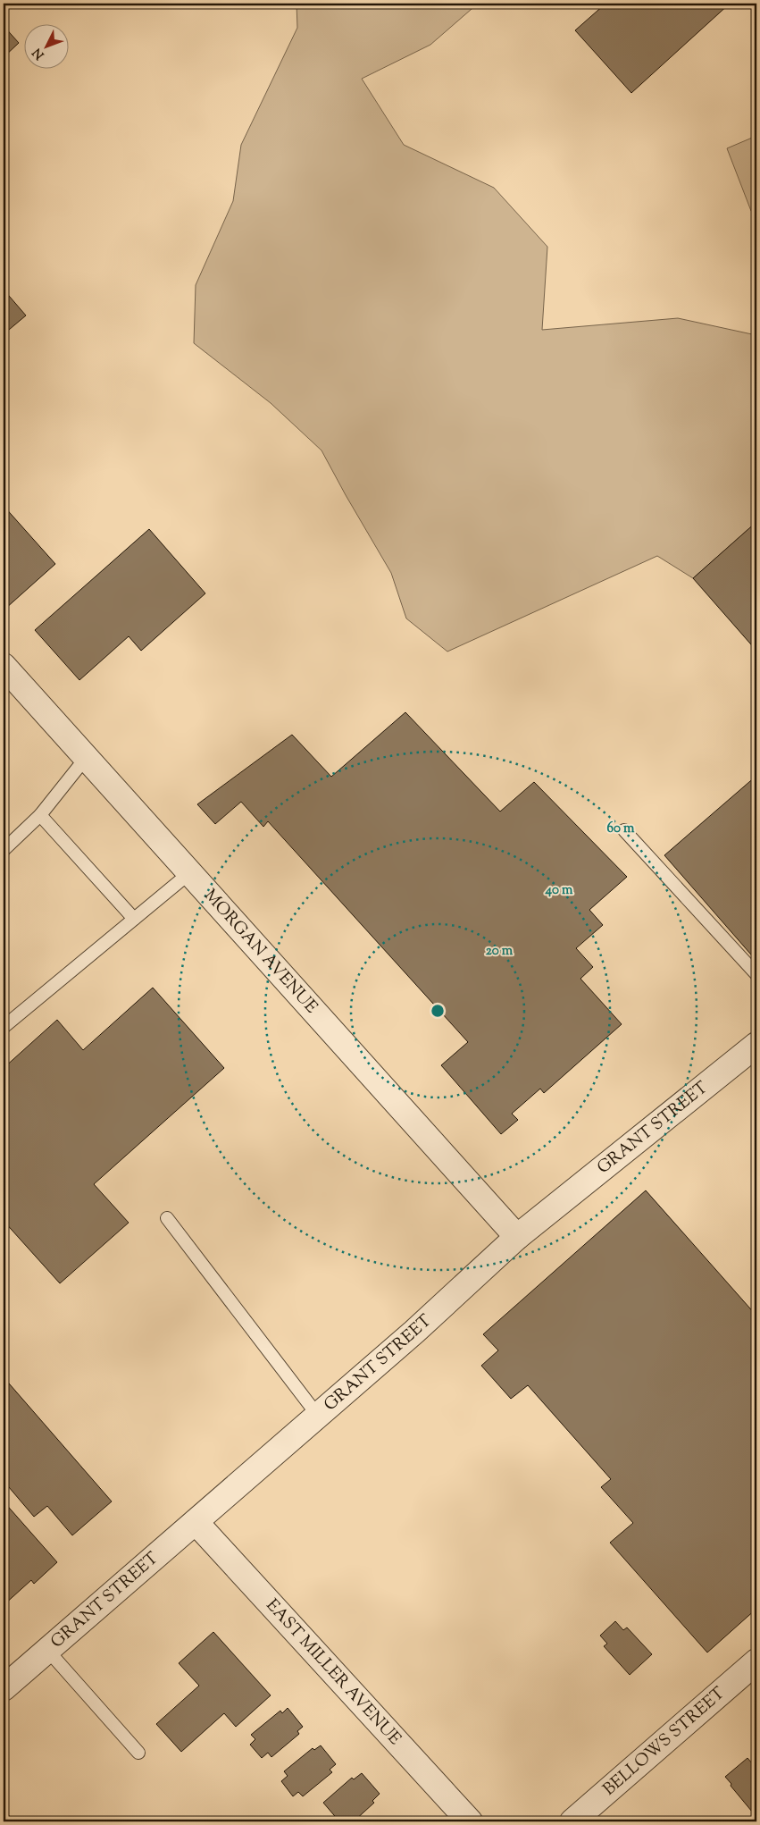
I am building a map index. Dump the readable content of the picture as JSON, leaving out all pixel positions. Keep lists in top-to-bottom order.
{
  "streets": {
    "street": [
      "MORGAN AVENUE",
      "GRANT STREET",
      "EAST MILLER AVENUE",
      "BELLOWS STREET"
    ]
  },
  "crossings": [
    ["MORGAN AVENUE", "GRANT STREET"],
    ["GRANT STREET", "EAST MILLER AVENUE"]
  ],
  "north": "bottom left",
  "rings": ["60 m", "40 m", "20 m"]
}
